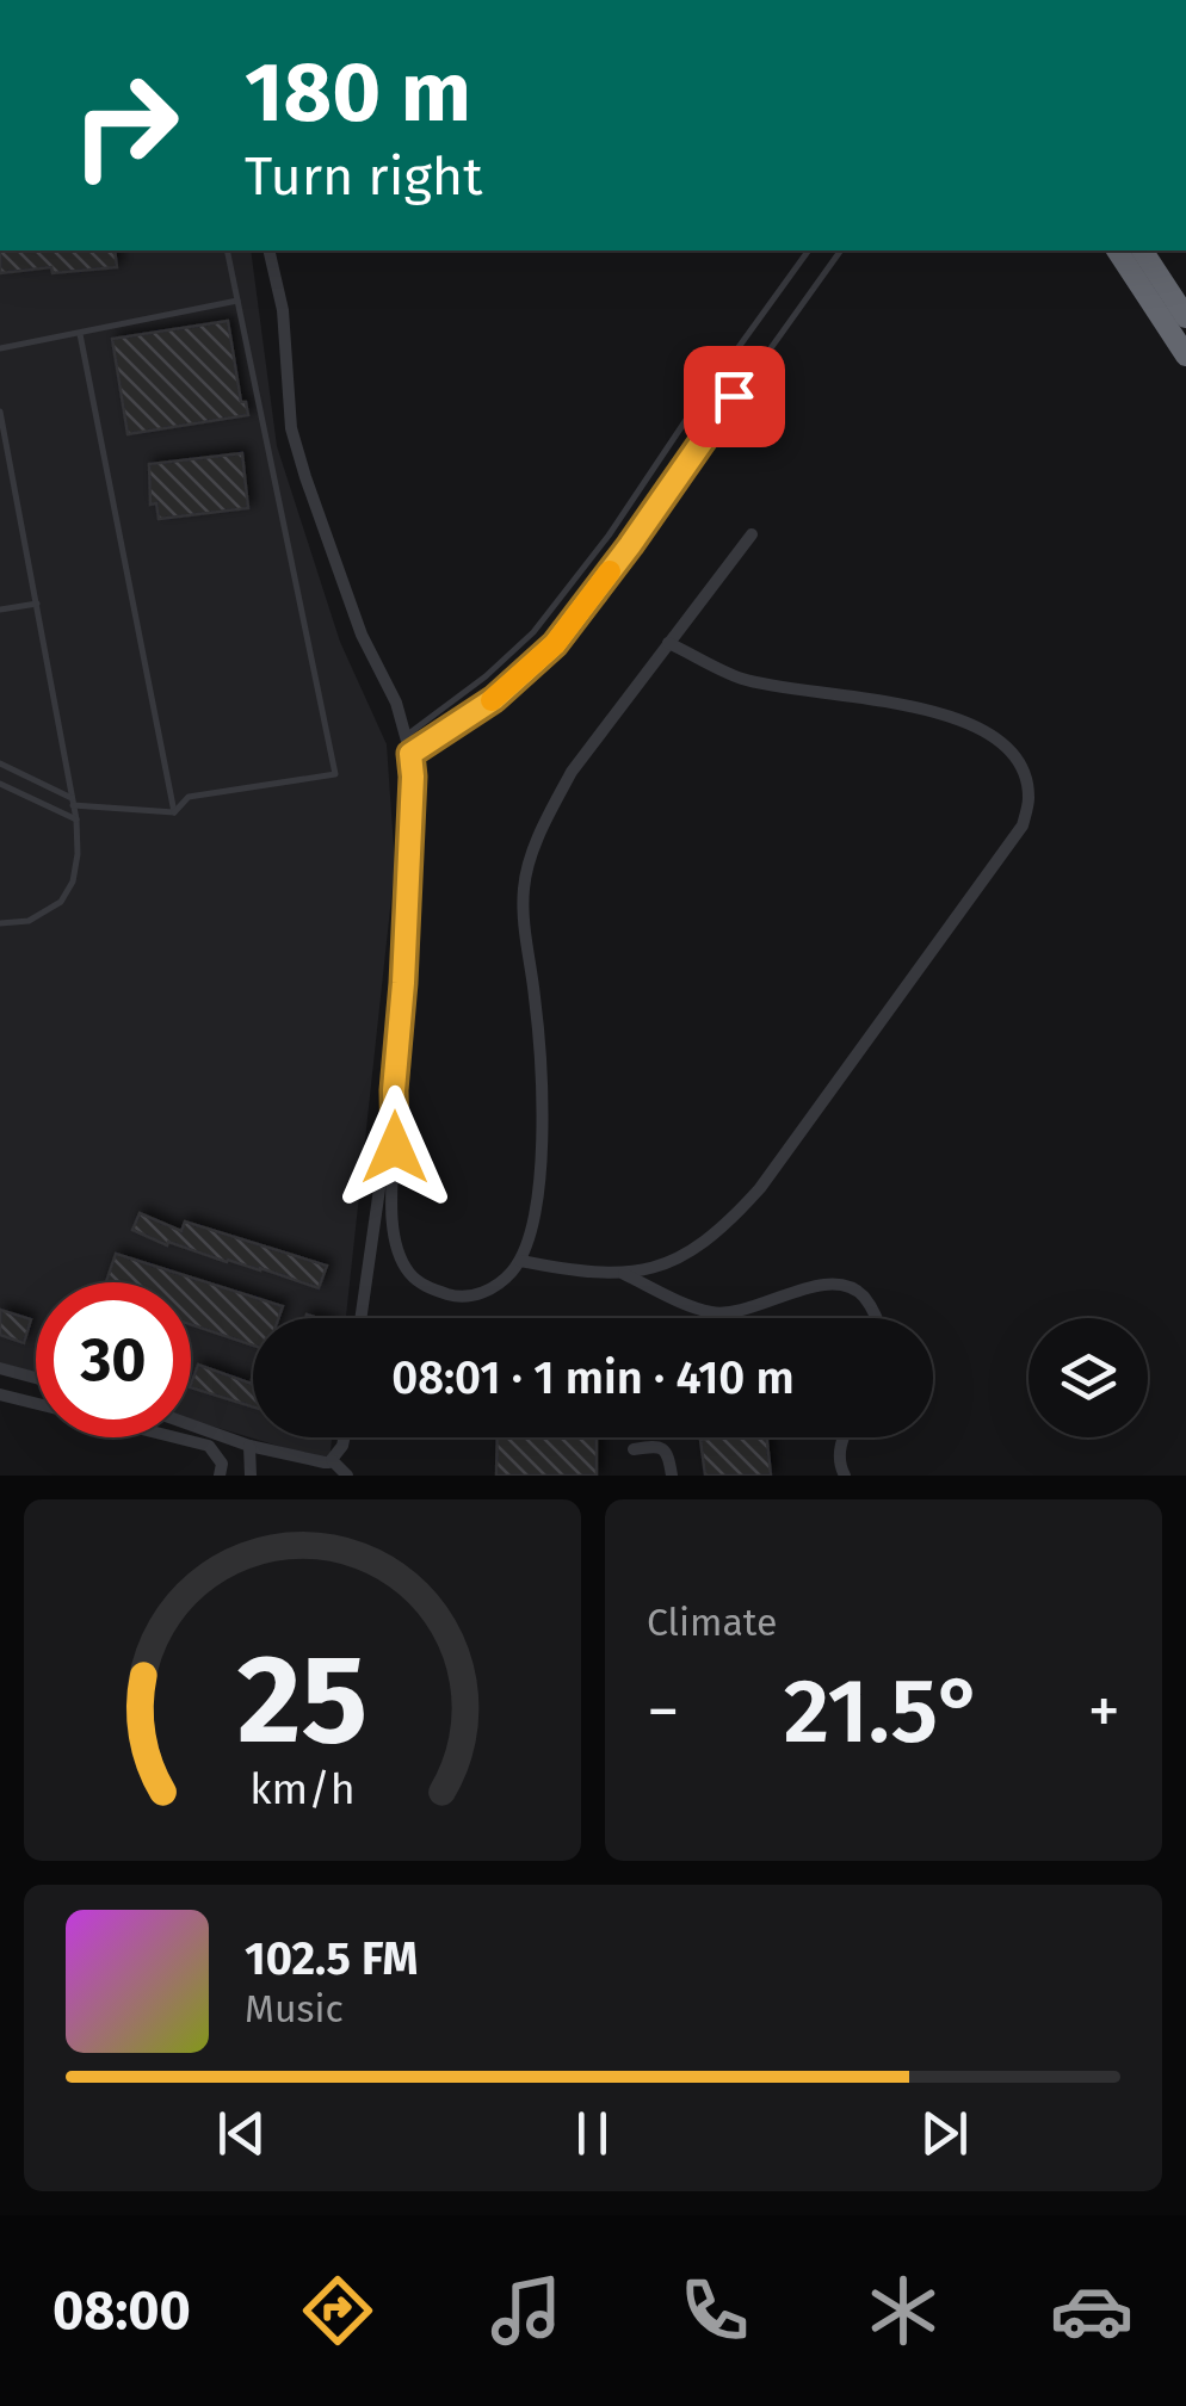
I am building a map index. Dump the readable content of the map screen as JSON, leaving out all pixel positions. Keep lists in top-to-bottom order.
{
  "page": {
    "turn": ["180 m", "Turn right"],
    "limit": "30",
    "trip": "08:01 · 1 min · 410 m",
    "tile": "Climate",
    "heat": ["−", "21.5°", "+"],
    "song": ["102.5 FM", "Music"],
    "tabs": "08:00",
    "gauge": ["25", "km/h"]
  }
}
